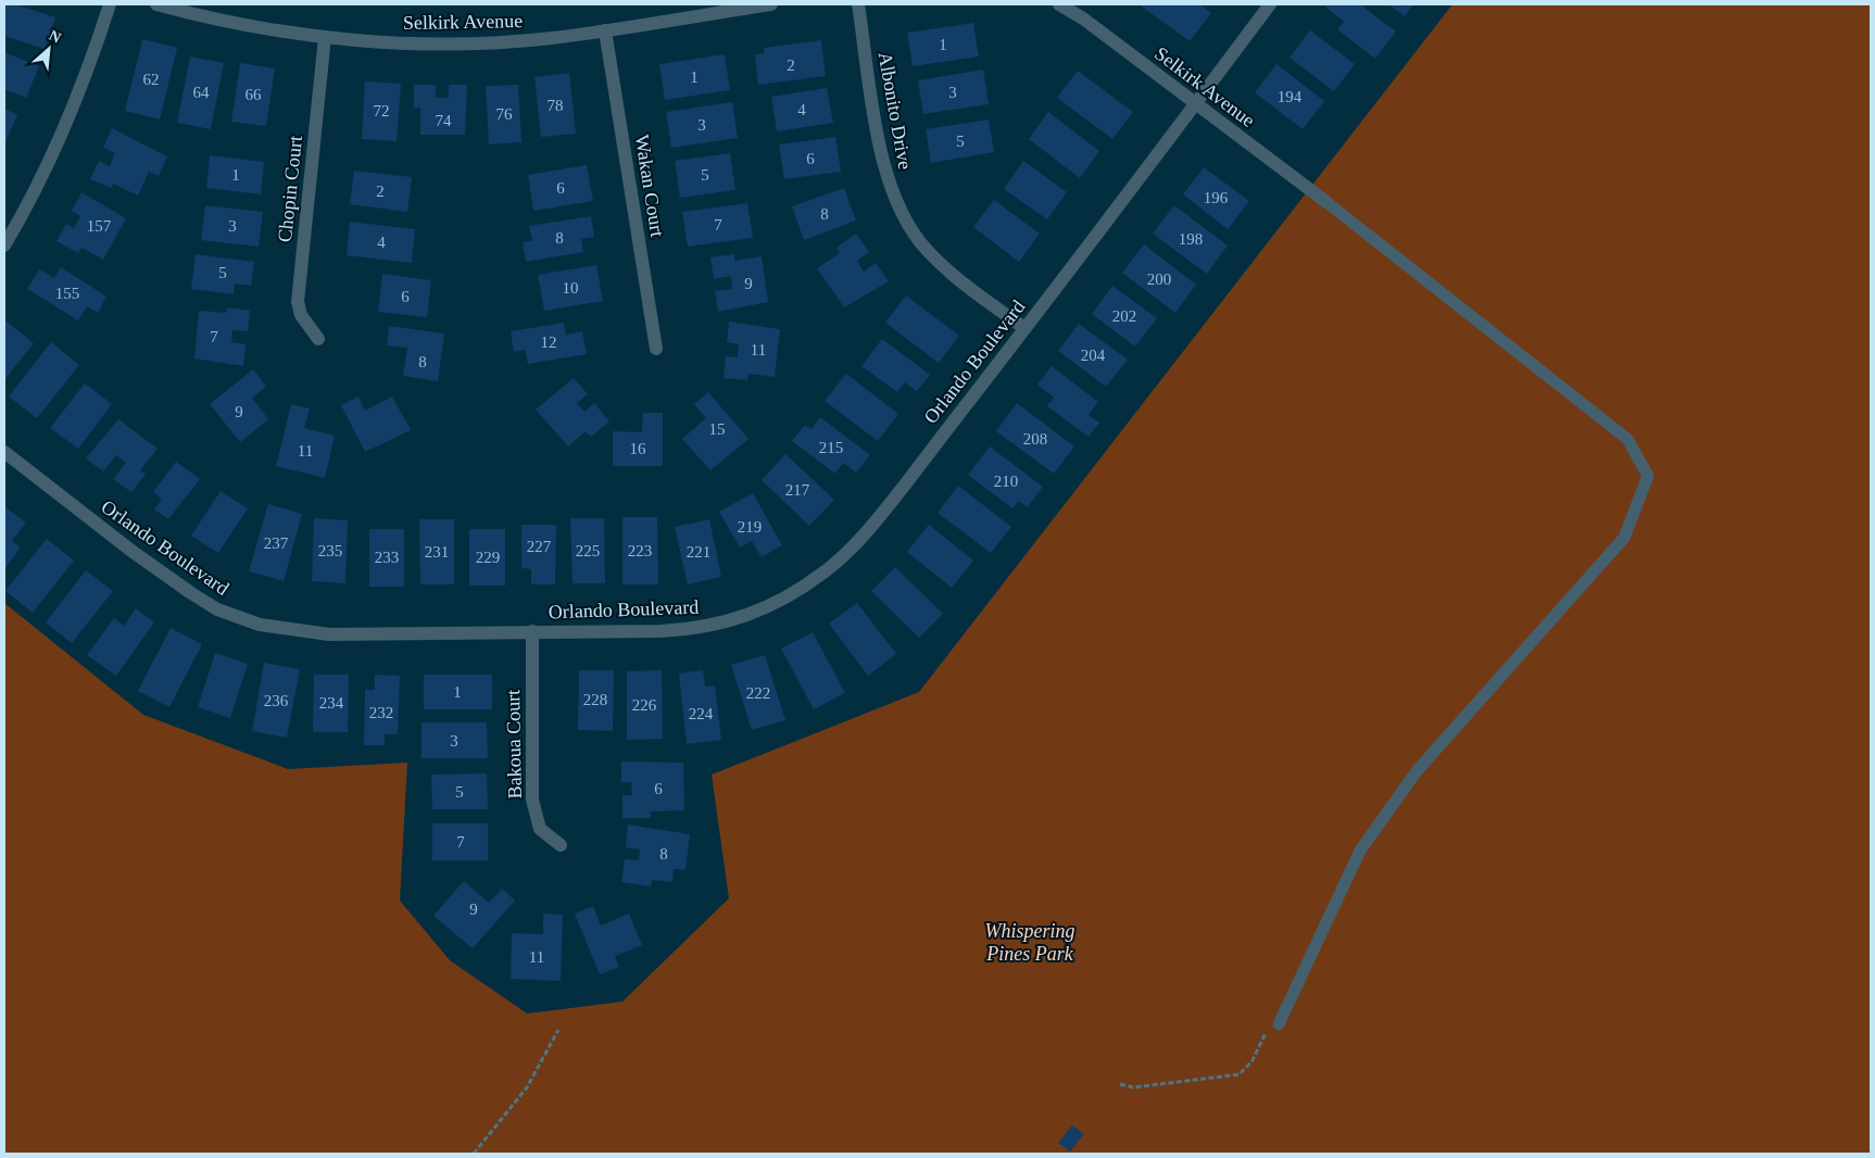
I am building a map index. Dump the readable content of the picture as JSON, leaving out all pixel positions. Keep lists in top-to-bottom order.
{
  "streets": {
    "street": [
      "Selkirk Avenue",
      "Albonito Drive",
      "Wakan Court",
      "Chopin Court",
      "Orlando Boulevard",
      "Bakoua Court"
    ]
  },
  "crossings": [
    ["Selkirk Avenue", "Wakan Court"],
    ["Selkirk Avenue", "Chopin Court"],
    ["Selkirk Avenue", "Orlando Boulevard"],
    ["Albonito Drive", "Orlando Boulevard"],
    ["Orlando Boulevard", "Bakoua Court"]
  ],
  "parks": ["Whispering Pines Park"],
  "house_numbers": [
    "1",
    "2",
    "1",
    "62",
    "64",
    "3",
    "66",
    "194",
    "78",
    "4",
    "72",
    "76",
    "74",
    "3",
    "5",
    "6",
    "1",
    "5",
    "6",
    "2",
    "196",
    "8",
    "7",
    "157",
    "3",
    "8",
    "198",
    "4",
    "5",
    "200",
    "9",
    "10",
    "155",
    "6",
    "202",
    "7",
    "12",
    "11",
    "204",
    "8",
    "9",
    "15",
    "208",
    "215",
    "16",
    "11",
    "210",
    "217",
    "219",
    "237",
    "227",
    "235",
    "225",
    "223",
    "231",
    "221",
    "233",
    "229",
    "1",
    "222",
    "228",
    "236",
    "234",
    "226",
    "232",
    "224",
    "3",
    "6",
    "5",
    "7",
    "8",
    "9",
    "11"
  ],
  "north": "top right"
}
